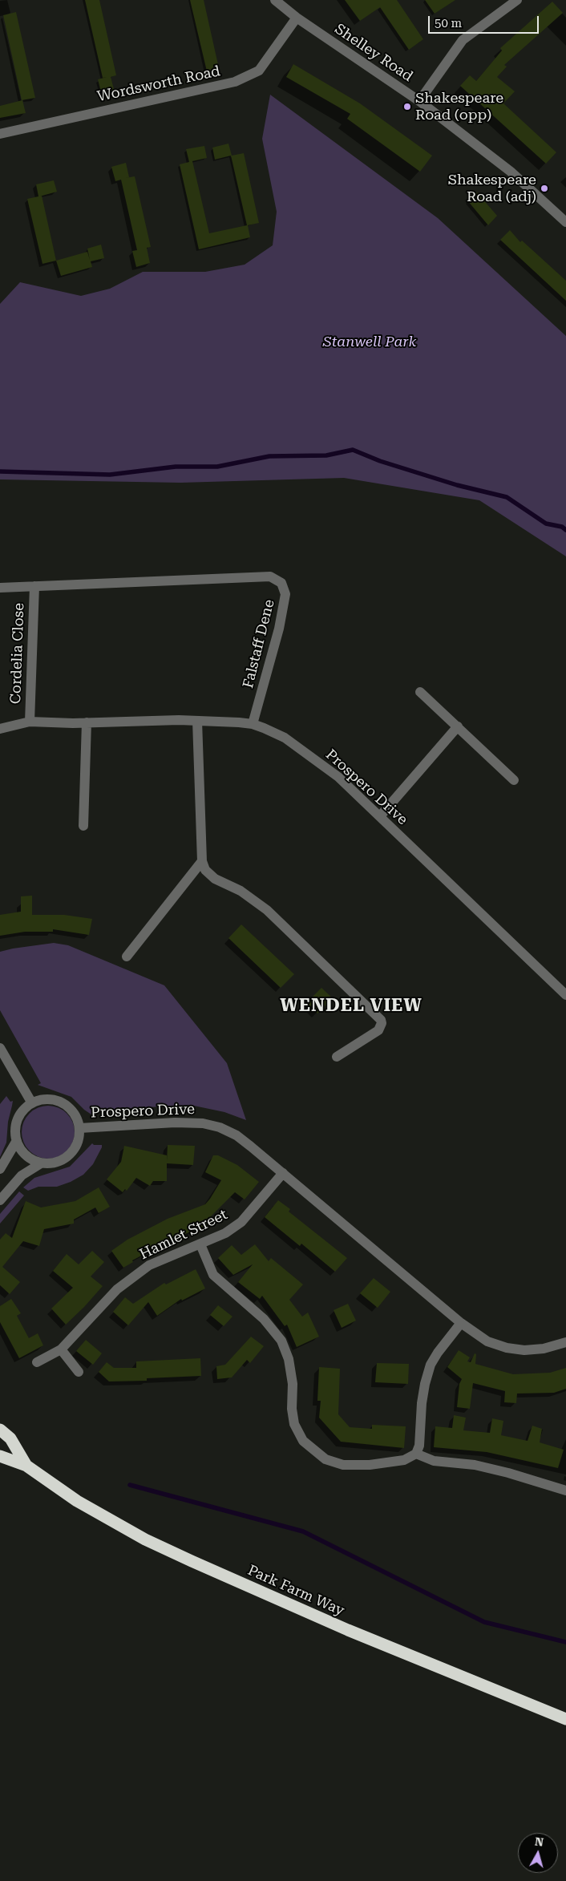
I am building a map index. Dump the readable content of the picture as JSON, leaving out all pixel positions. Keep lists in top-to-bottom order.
{
  "streets": {
    "highway": ["Park Farm Way"],
    "street": [
      "Shelley Road",
      "Wordsworth Road",
      "Falstaff Dene",
      "Cordelia Close",
      "Prospero Drive",
      "Hamlet Street"
    ]
  },
  "crossings": [
    ["Shelley Road", "Wordsworth Road"],
    ["Falstaff Dene", "Cordelia Close"],
    ["Falstaff Dene", "Prospero Drive"],
    ["Cordelia Close", "Prospero Drive"],
    ["Prospero Drive", "Hamlet Street"]
  ],
  "districts": ["WENDEL VIEW"],
  "parks": ["Stanwell Park"],
  "places": ["Shakespeare Road (opp)", "Shakespeare Road (adj)"],
  "scale_bar": "50 m",
  "north": "top"
}
